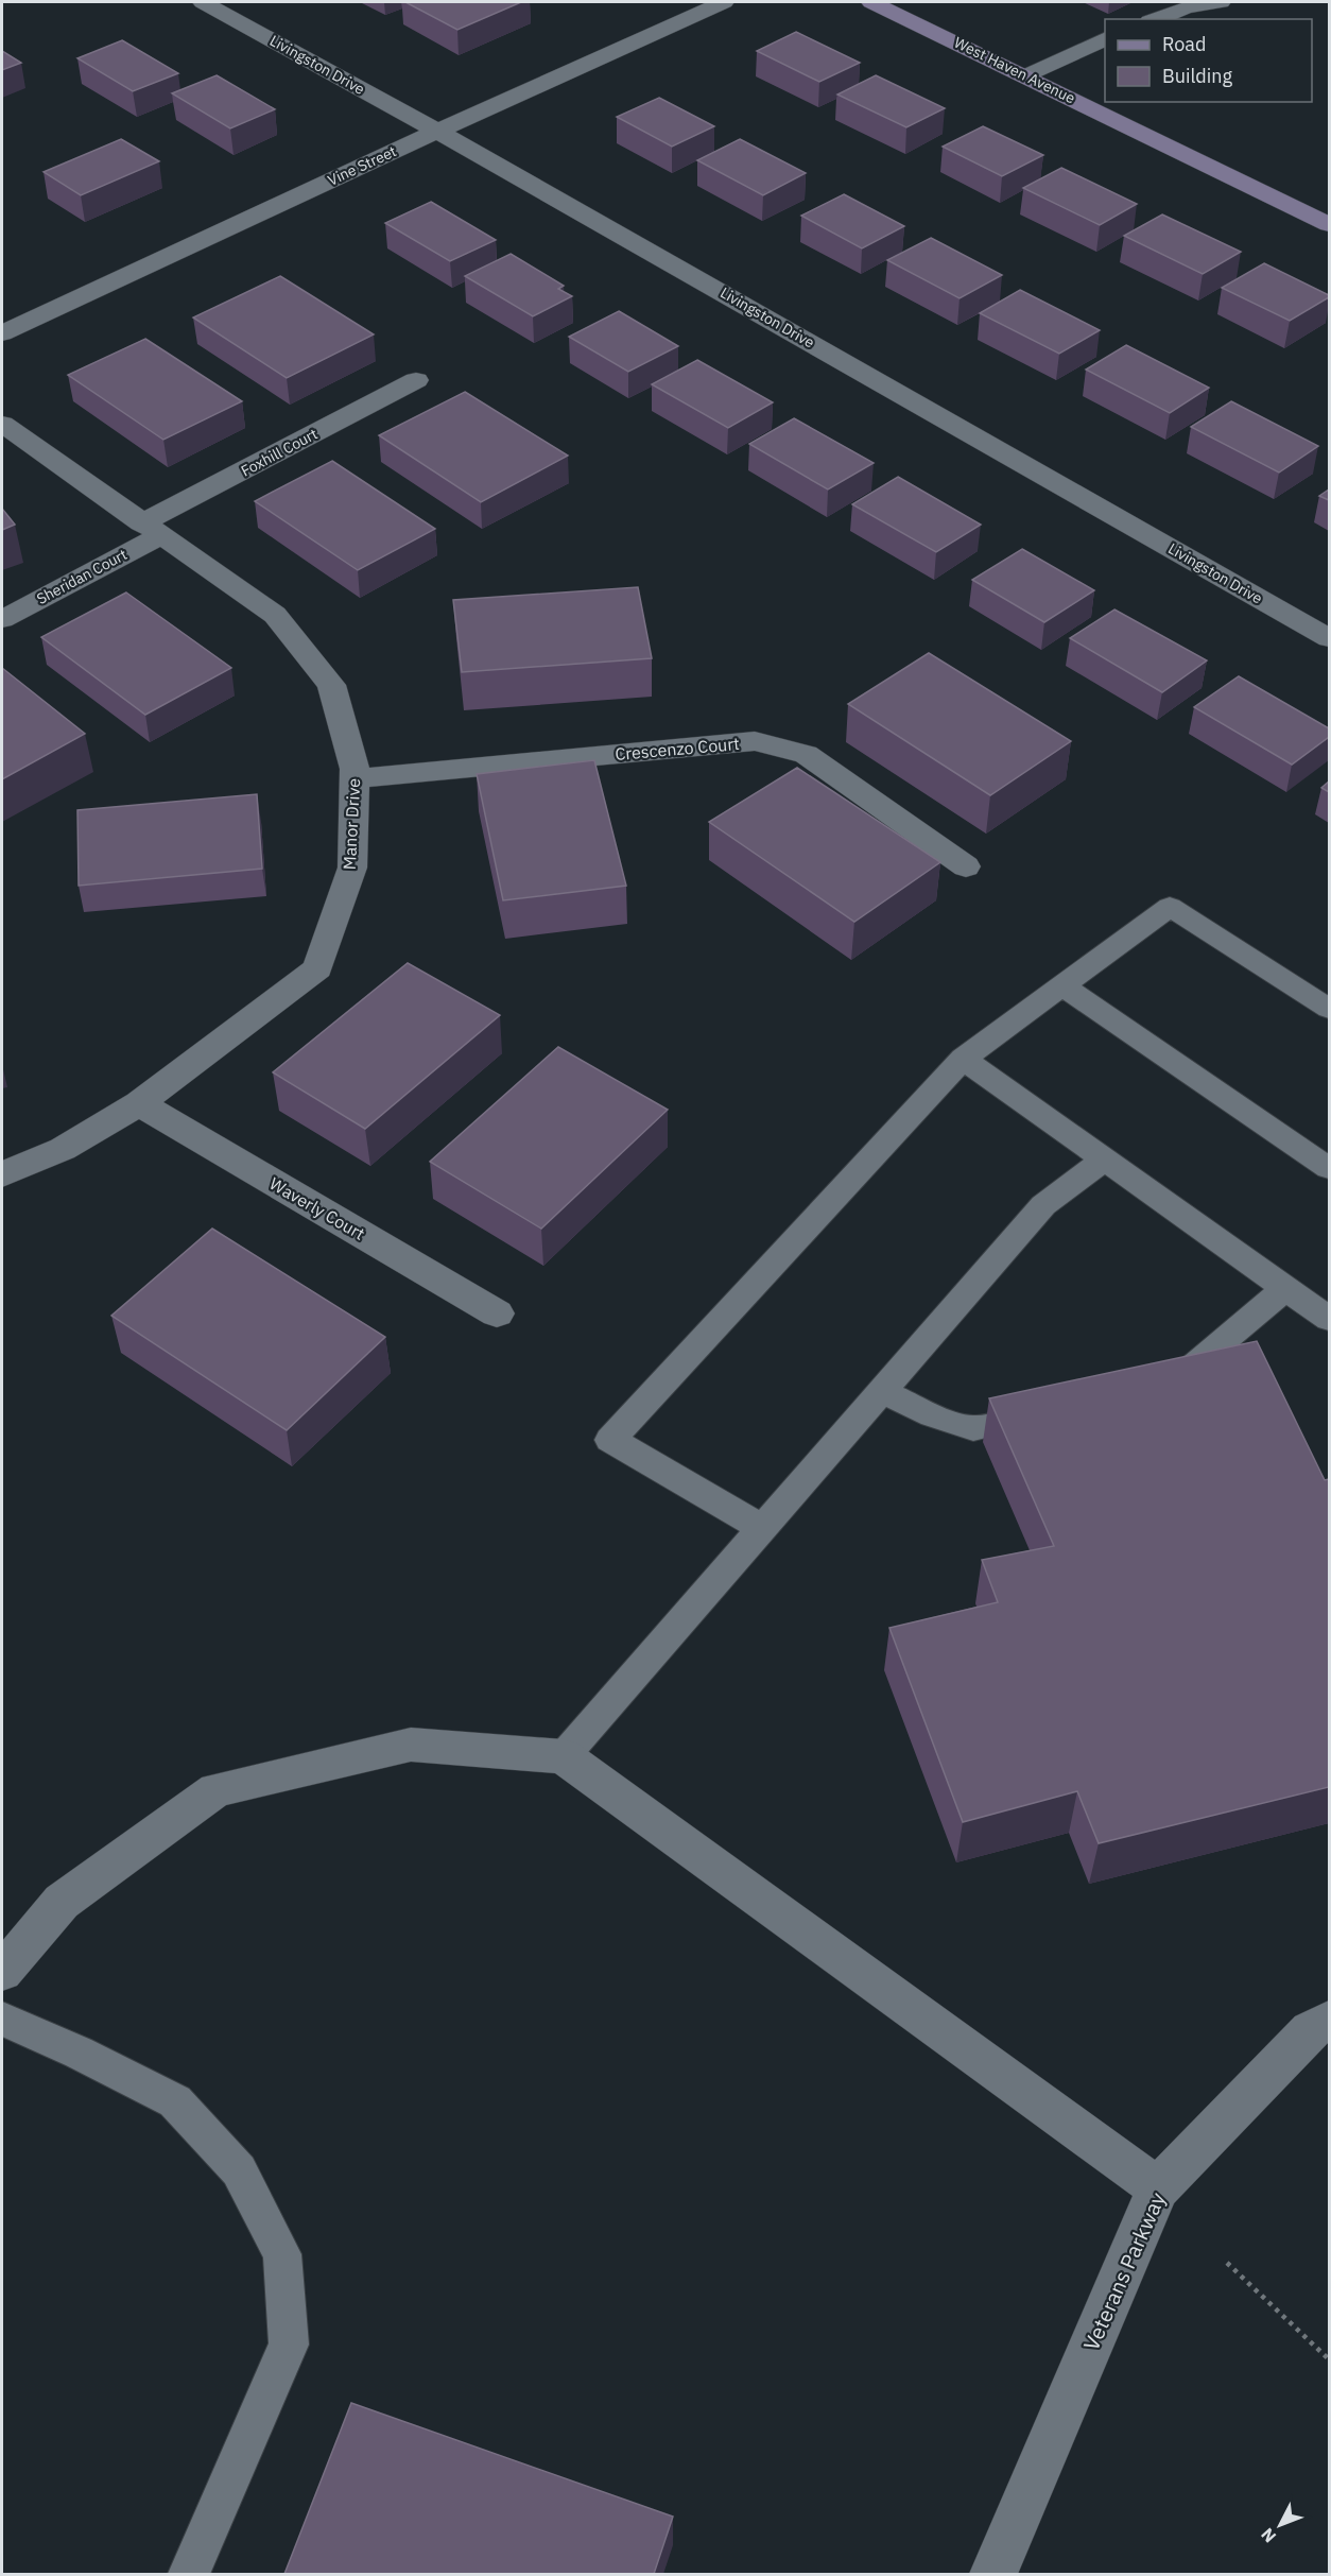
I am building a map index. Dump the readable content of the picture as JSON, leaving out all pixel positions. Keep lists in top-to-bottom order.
{
  "streets": {
    "street": [
      "Livingston Drive",
      "West Haven Avenue",
      "Vine Street",
      "Foxhill Court",
      "Sheridan Court",
      "Crescenzo Court",
      "Manor Drive",
      "Waverly Court",
      "Veterans Parkway"
    ]
  },
  "crossings": [
    ["Livingston Drive", "Vine Street"],
    ["Foxhill Court", "Sheridan Court"],
    ["Foxhill Court", "Manor Drive"],
    ["Sheridan Court", "Manor Drive"],
    ["Crescenzo Court", "Manor Drive"],
    ["Manor Drive", "Waverly Court"]
  ],
  "legend": ["Road", "Building"],
  "north": "bottom left"
}
